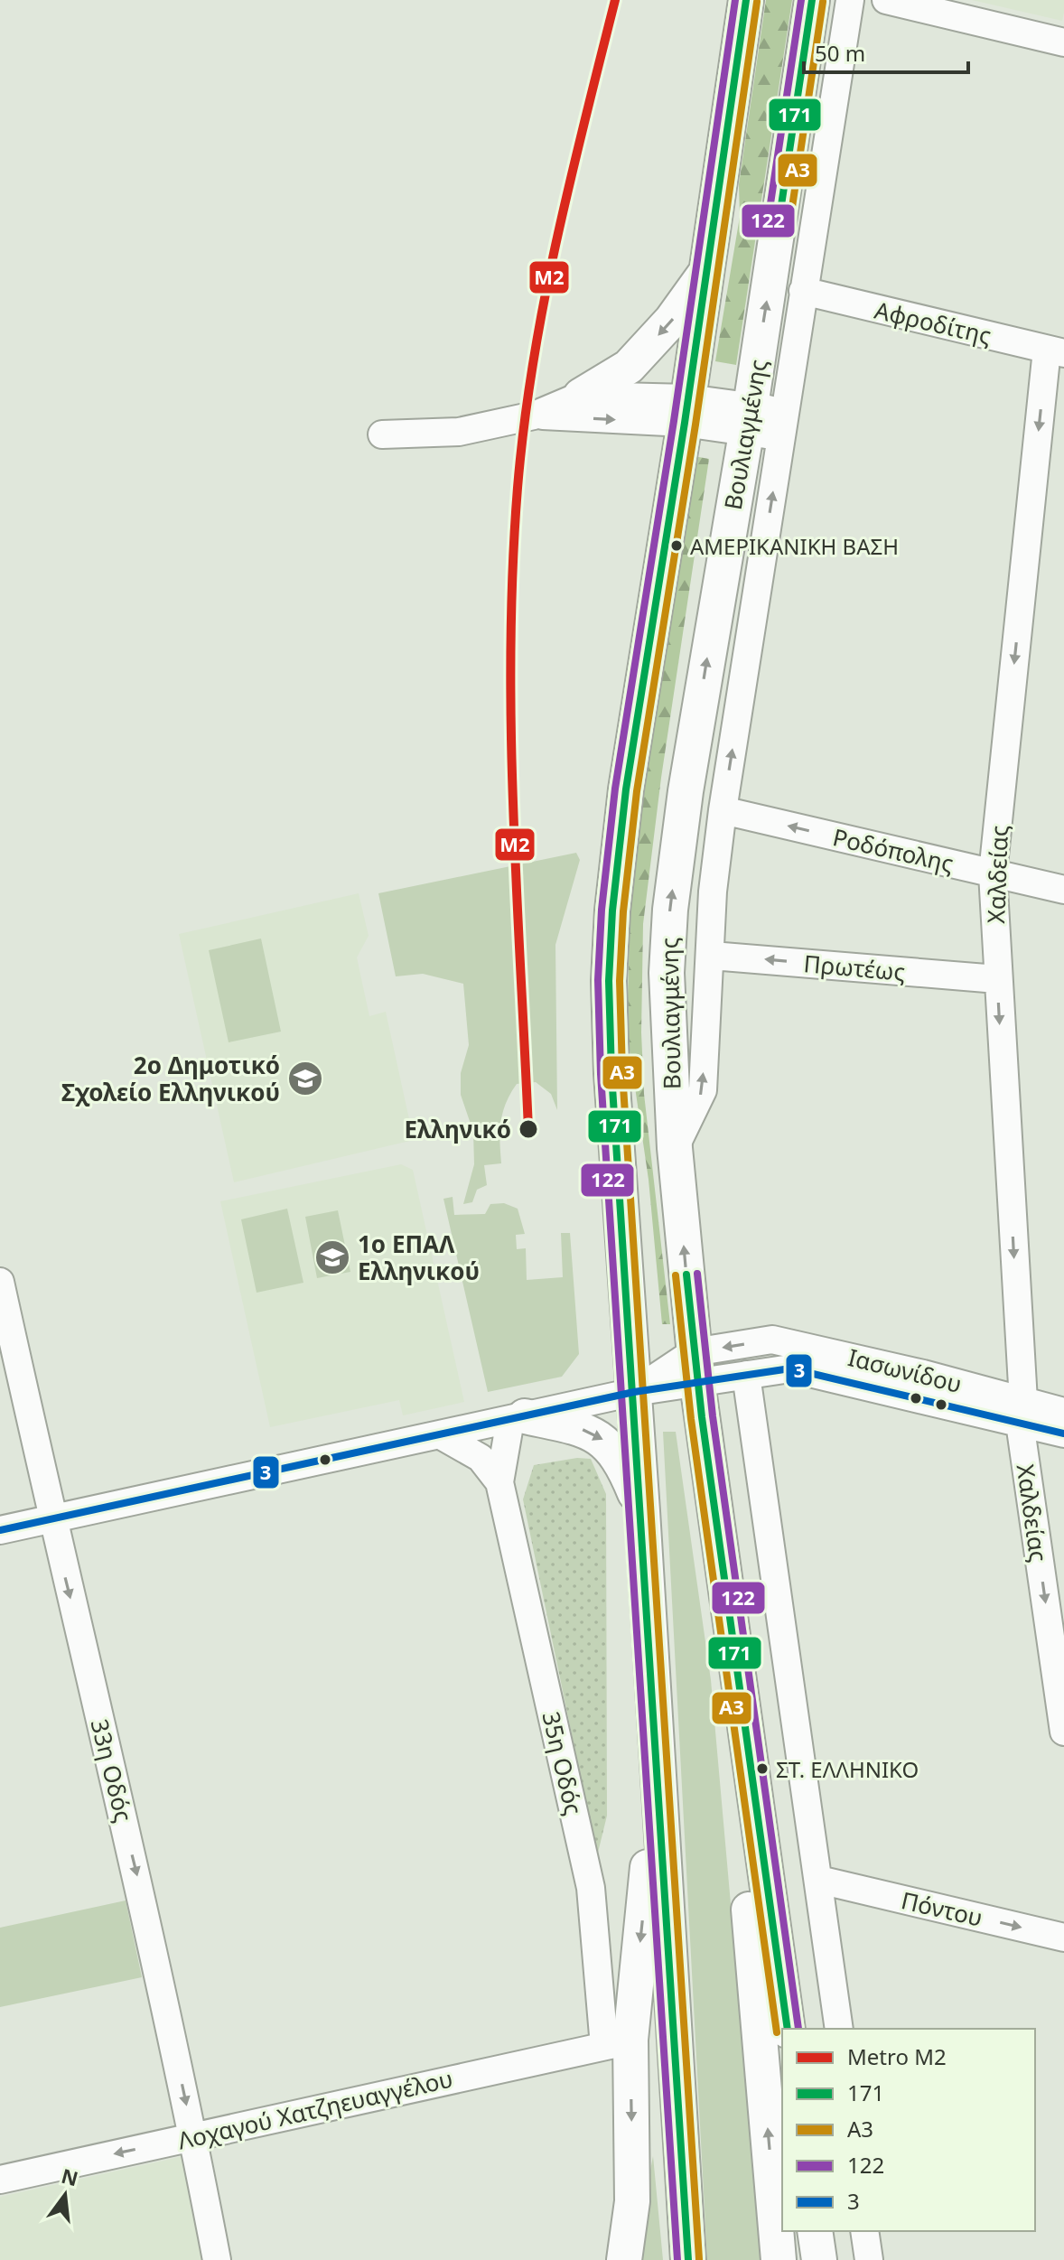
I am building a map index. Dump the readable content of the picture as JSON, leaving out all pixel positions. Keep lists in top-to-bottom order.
{
  "streets": {
    "main road": ["Βουλιαγμένης"],
    "street": [
      "Αφροδίτης",
      "Ροδόπολης",
      "Χαλδείας",
      "Πρωτέως",
      "Ιασωνίδου",
      "35η Οδός",
      "33η Οδός",
      "Πόντου",
      "Λοχαγού Χατζηευαγγέλου"
    ]
  },
  "crossings": [
    ["Αφροδίτης", "Χαλδείας"],
    ["Βουλιαγμένης", "Ιασωνίδου"],
    ["Ροδόπολης", "Χαλδείας"],
    ["Χαλδείας", "Πρωτέως"],
    ["Χαλδείας", "Ιασωνίδου"],
    ["Ιασωνίδου", "35η Οδός"],
    ["Ιασωνίδου", "33η Οδός"],
    ["35η Οδός", "Λοχαγού Χατζηευαγγέλου"],
    ["33η Οδός", "Λοχαγού Χατζηευαγγέλου"]
  ],
  "one_way": [
    "Ροδόπολης",
    "Χαλδείας",
    "Πρωτέως",
    "33η Οδός",
    "Πόντου"
  ],
  "places": {
    "other": ["ΑΜΕΡΙΚΑΝΙΚΗ ΒΑΣΗ", "Ελληνικό", "ΣΤ. ΕΛΛΗΝΙΚΟ"],
    "school or university": ["2ο Δημοτικό Σχολείο Ελληνικού", "1ο ΕΠΑΛ Ελληνικού"]
  },
  "lines": [
    "metro line Μ2",
    "transit line 171",
    "transit line 122",
    "transit line Α3",
    "transit line 3"
  ],
  "legend": [
    "Metro Μ2",
    "171",
    "Α3",
    "122",
    "3"
  ],
  "scale_bar": "50 m",
  "north": "top"
}
